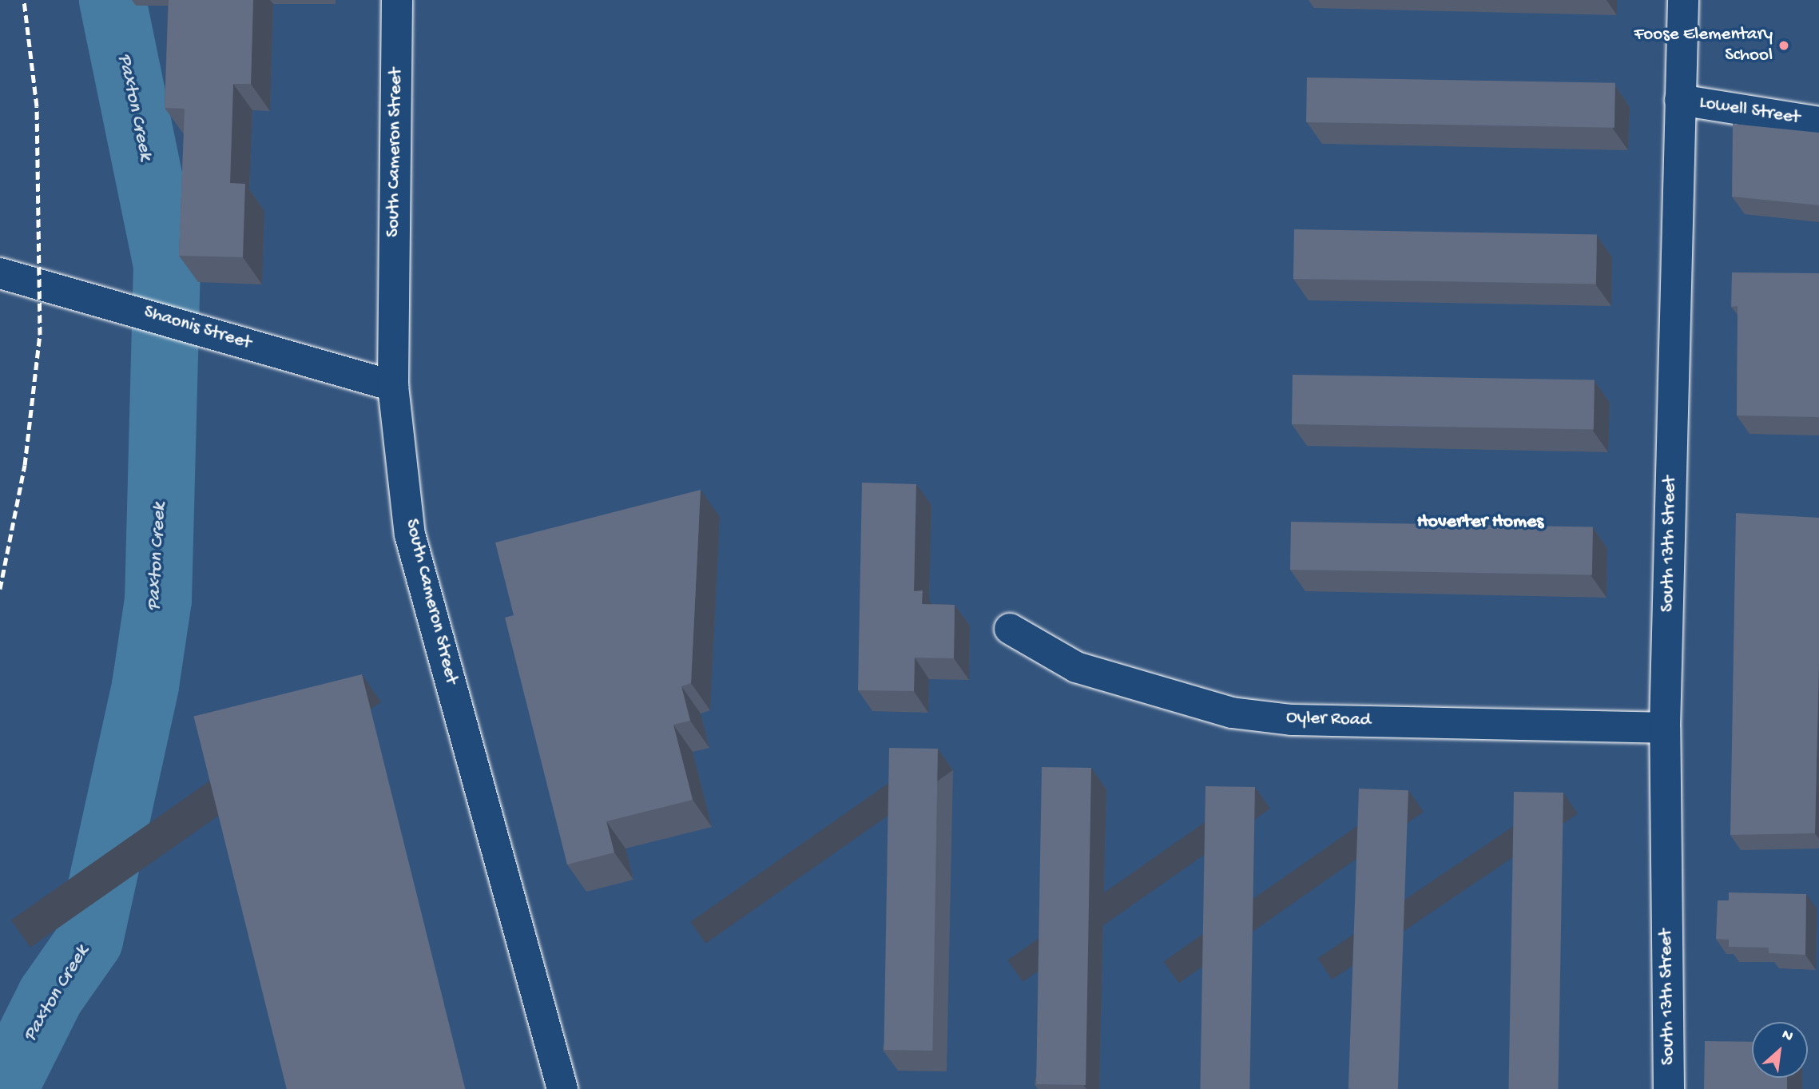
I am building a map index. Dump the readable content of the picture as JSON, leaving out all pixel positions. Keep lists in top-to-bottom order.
{
  "streets": {
    "street": [
      "Lowell Street",
      "South Cameron Street",
      "Shaonis Street",
      "South 13th Street",
      "Oyler Road"
    ]
  },
  "crossings": [
    ["Lowell Street", "South 13th Street"],
    ["South Cameron Street", "Shaonis Street"],
    ["South 13th Street", "Oyler Road"]
  ],
  "districts": ["Hoverter Homes"],
  "water": ["Paxton Creek"],
  "places": ["Foose Elementary School"],
  "north": "top right"
}
